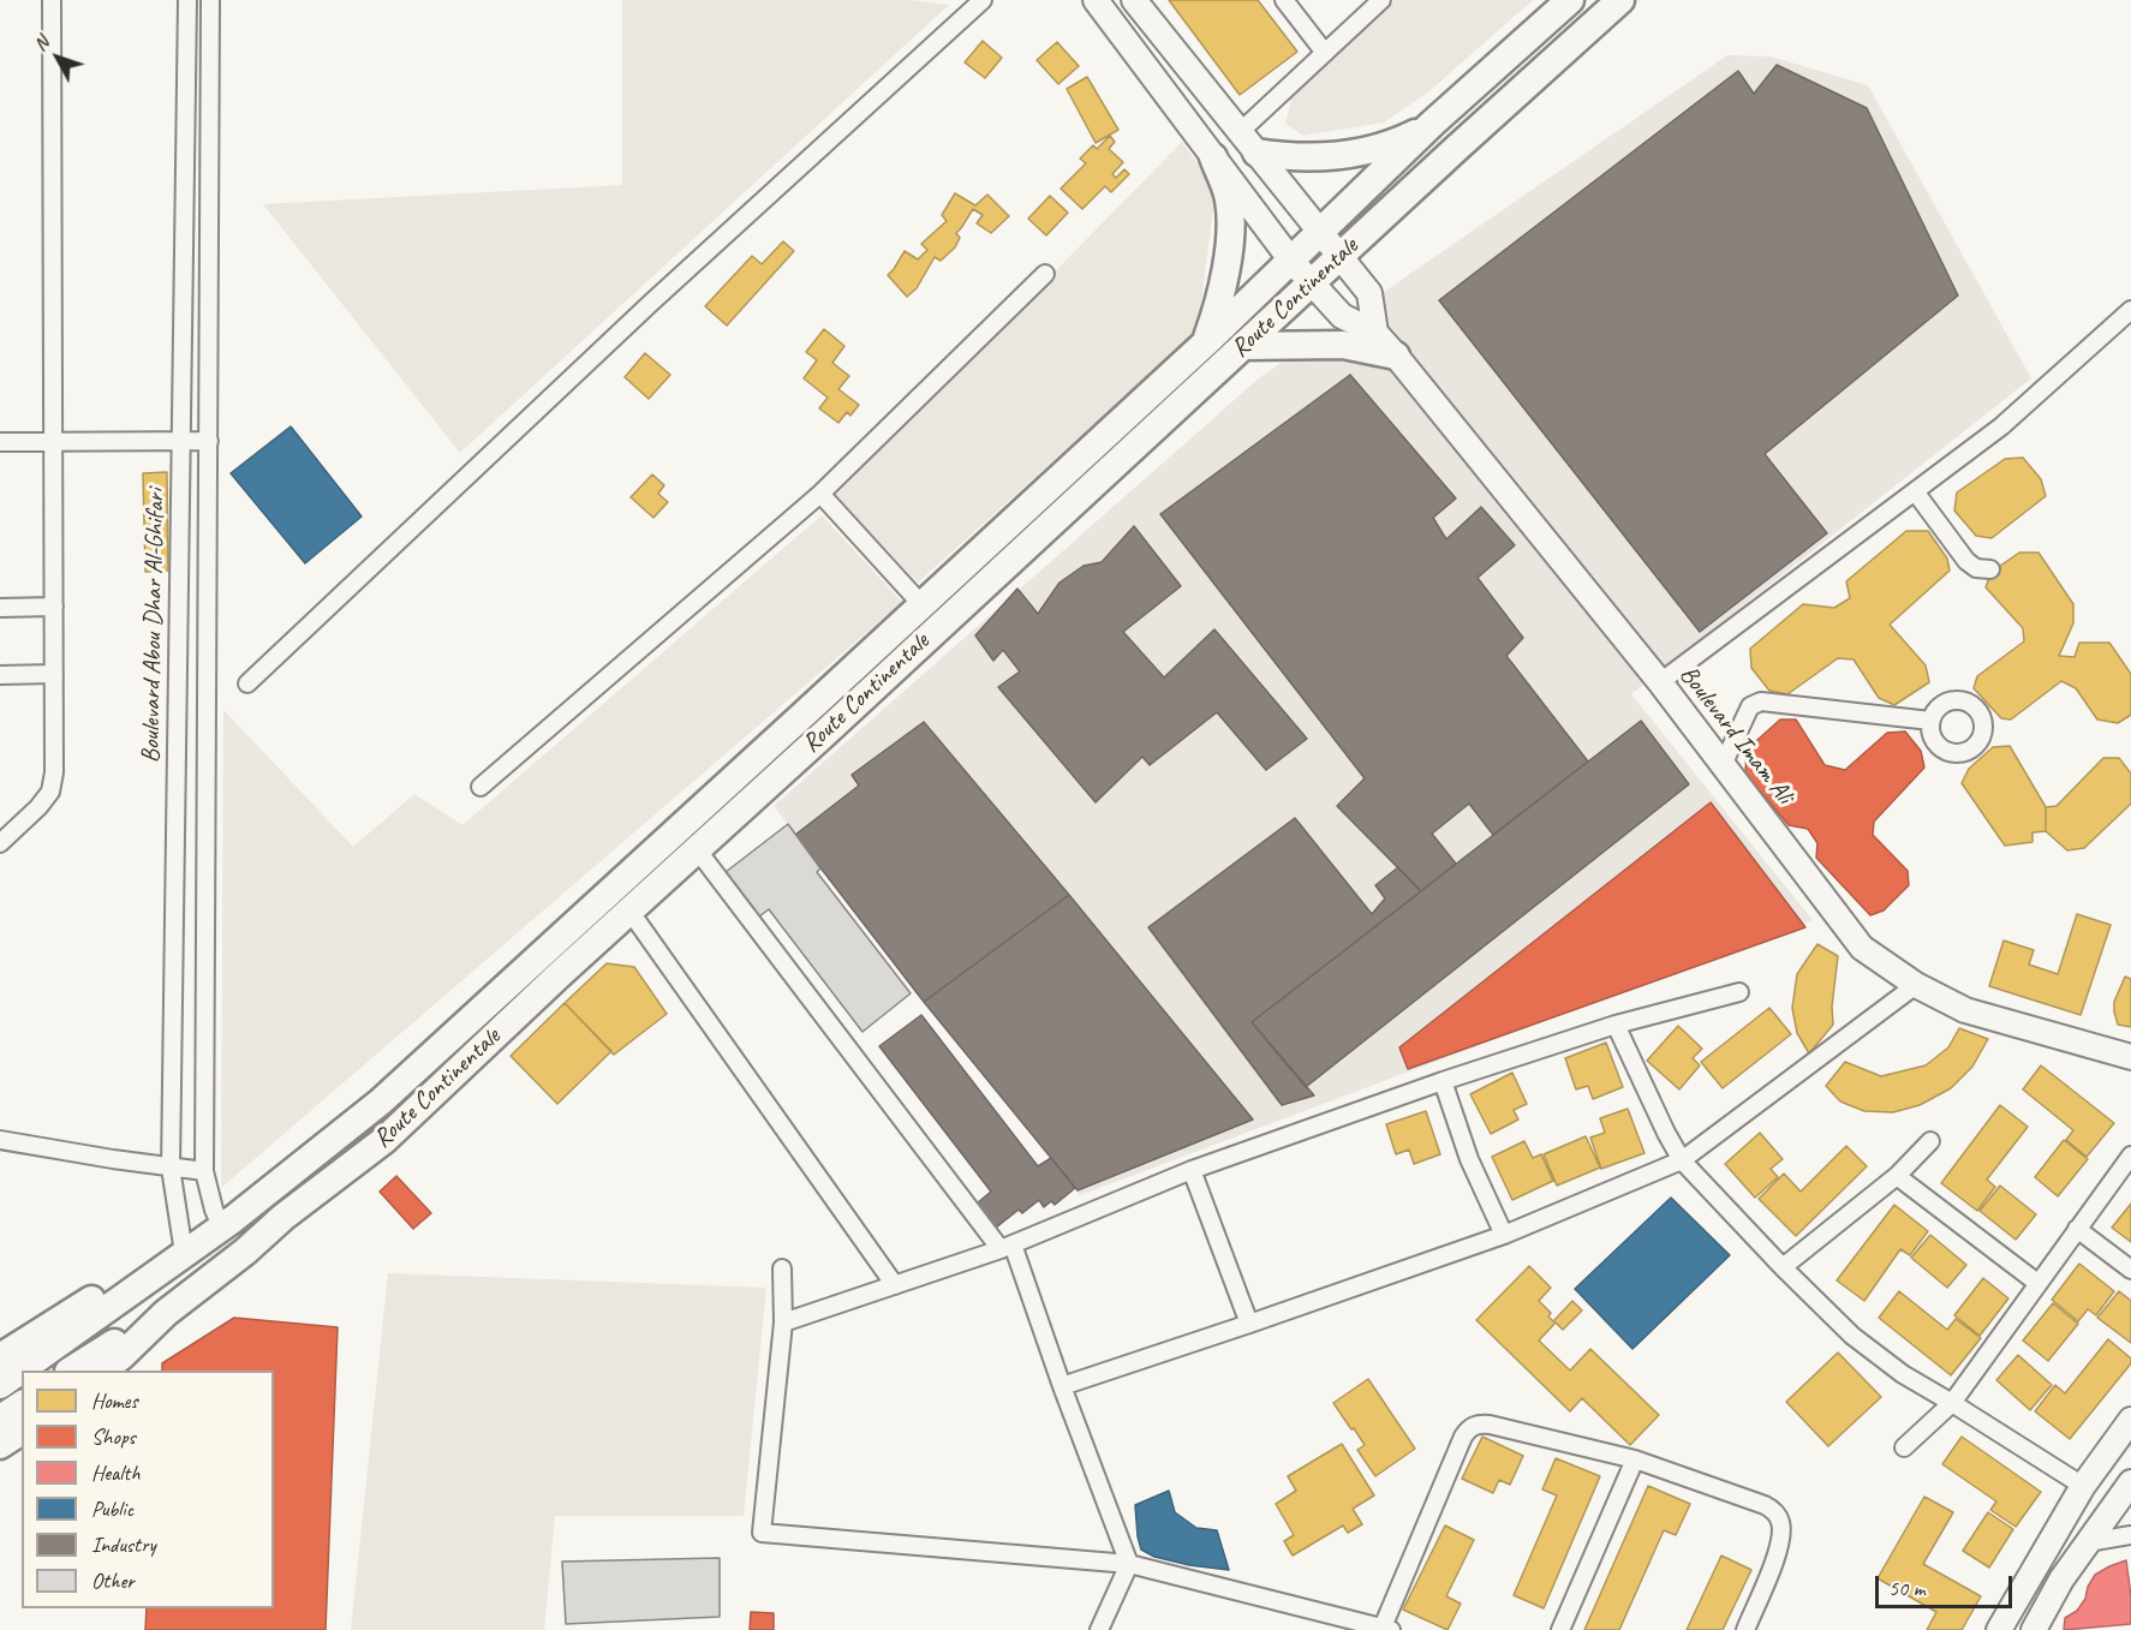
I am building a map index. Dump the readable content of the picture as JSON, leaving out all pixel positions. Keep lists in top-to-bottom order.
{
  "streets": {
    "main road": ["Route Continentale"],
    "street": ["Boulevard Abou Dhar Al-Ghifari", "Boulevard Imam Ali"]
  },
  "crossings": [
    ["Route Continentale", "Boulevard Abou Dhar Al-Ghifari"]
  ],
  "legend": [
    "Homes",
    "Shops",
    "Health",
    "Public",
    "Industry",
    "Other"
  ],
  "scale_bar": "50 m",
  "north": "top left"
}
